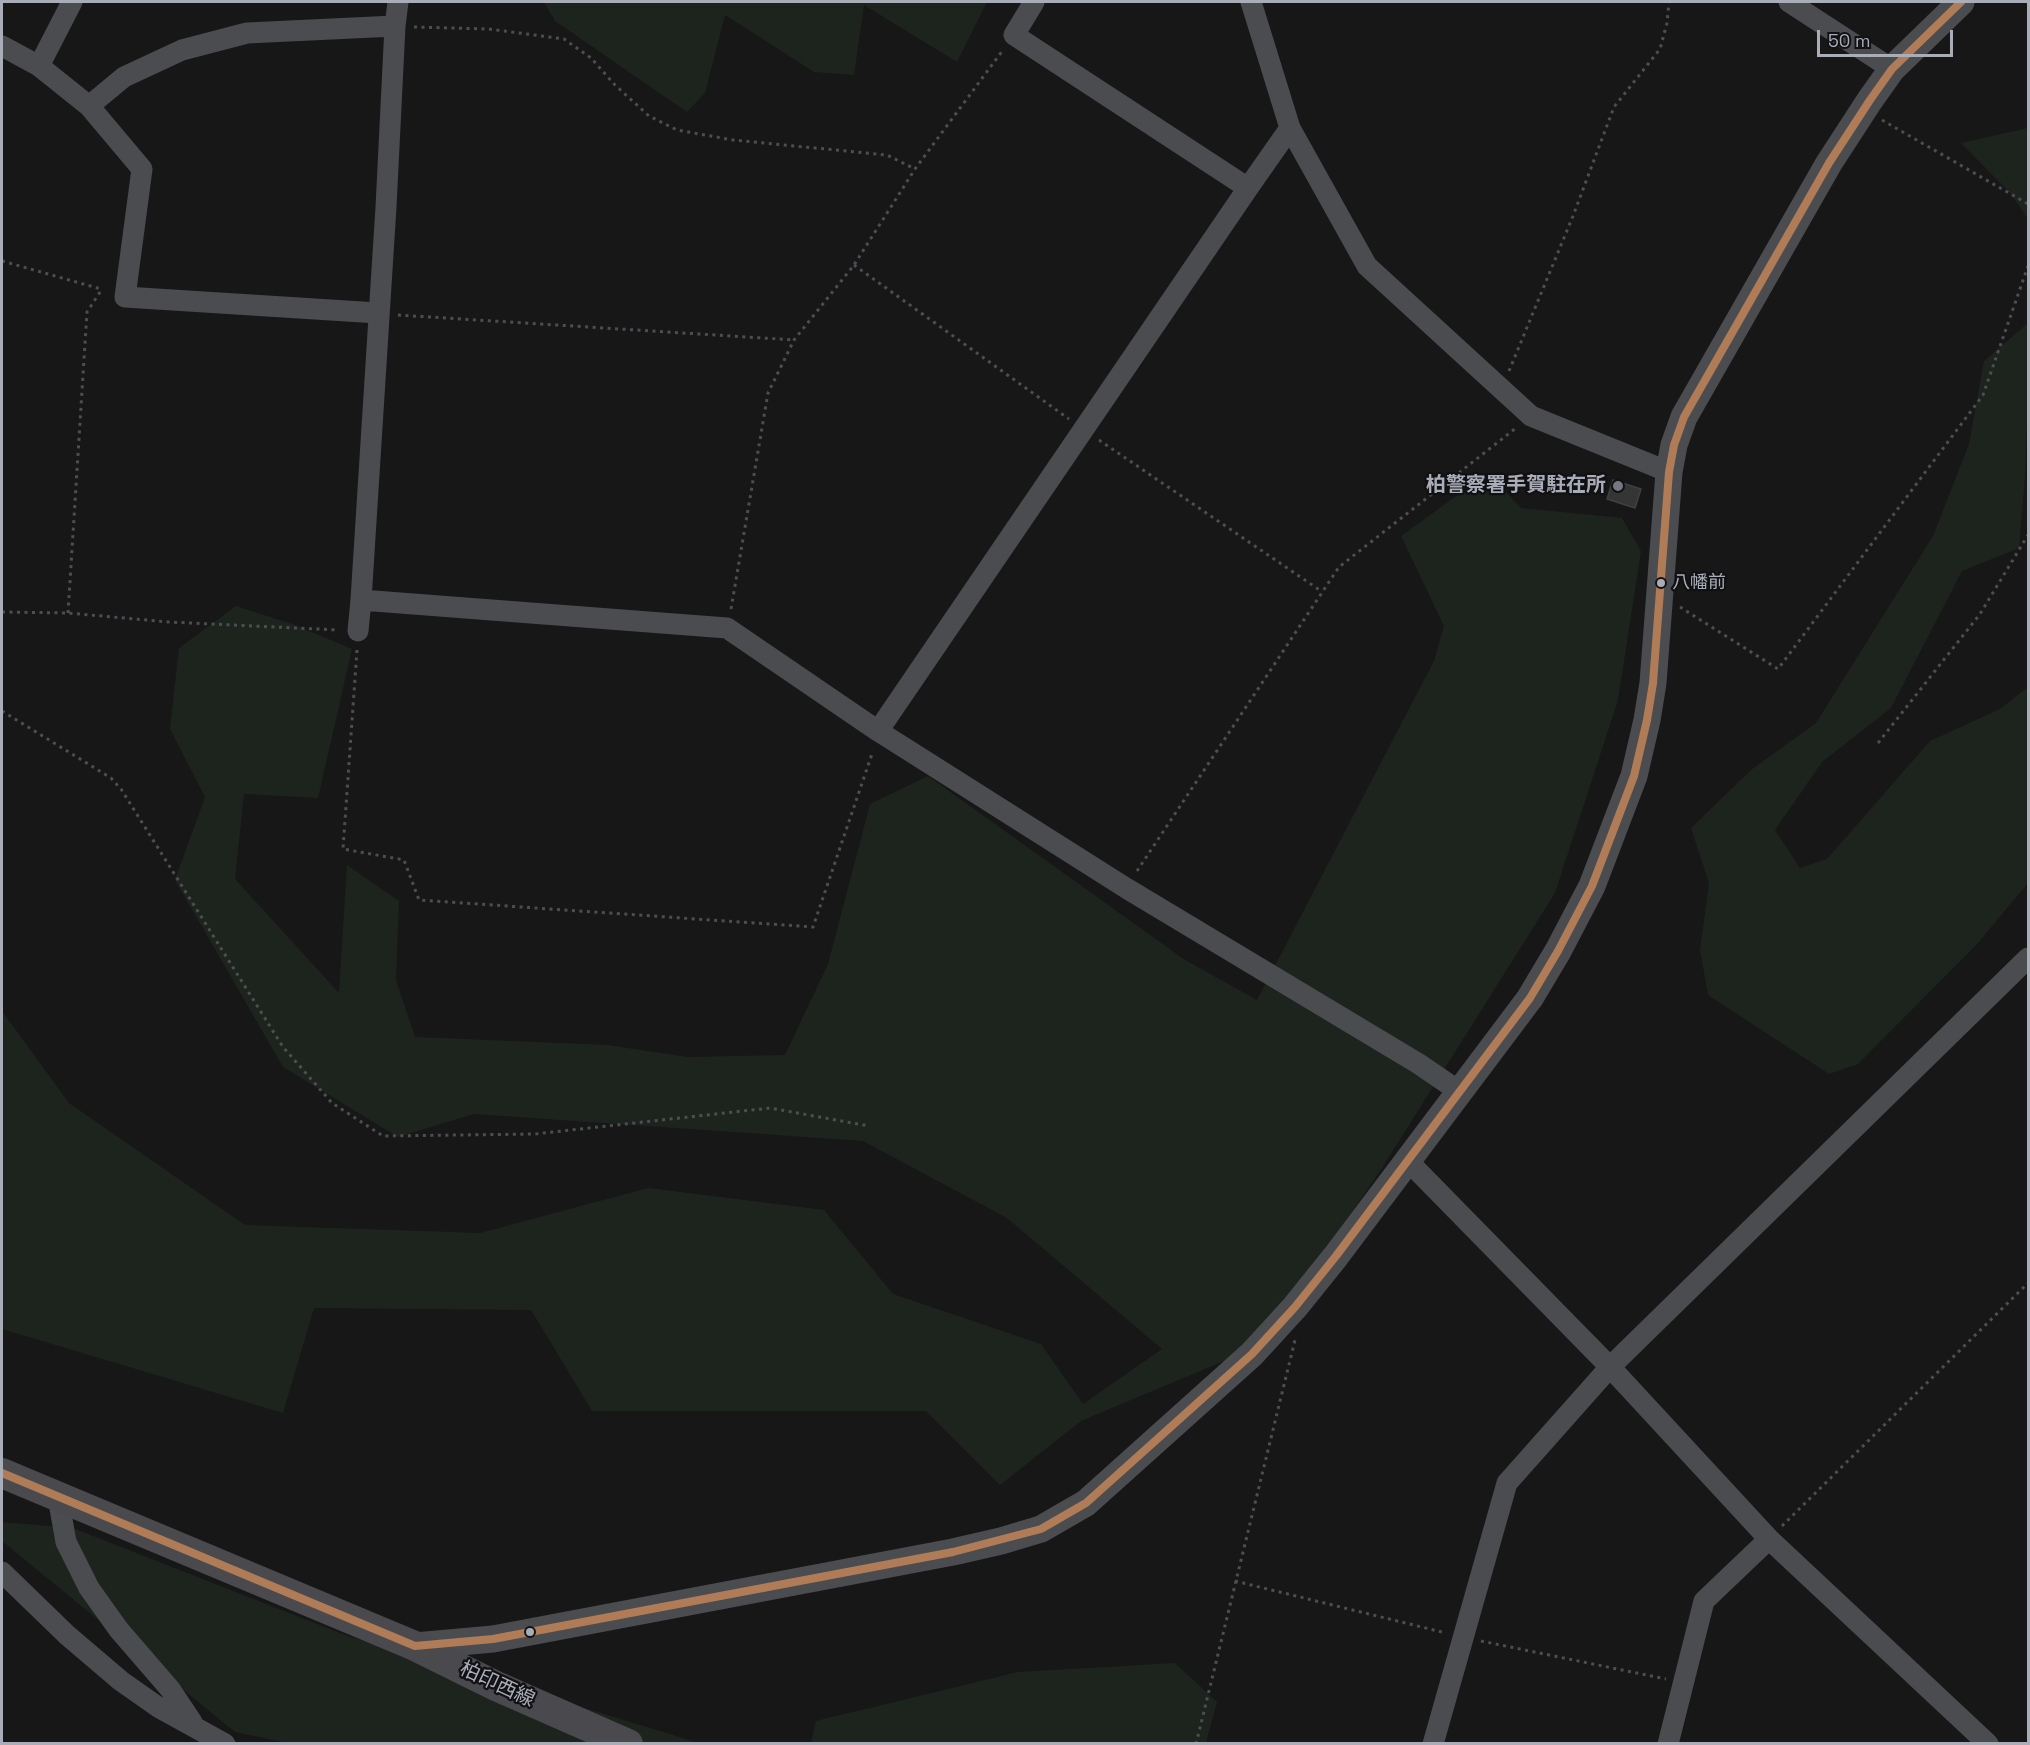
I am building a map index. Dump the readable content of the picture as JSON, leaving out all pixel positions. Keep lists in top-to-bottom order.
{
  "streets": {
    "main road": ["柏印西線"]
  },
  "places": ["柏警察署手賀駐在所", "八幡前"],
  "scale_bar": "50 m"
}
